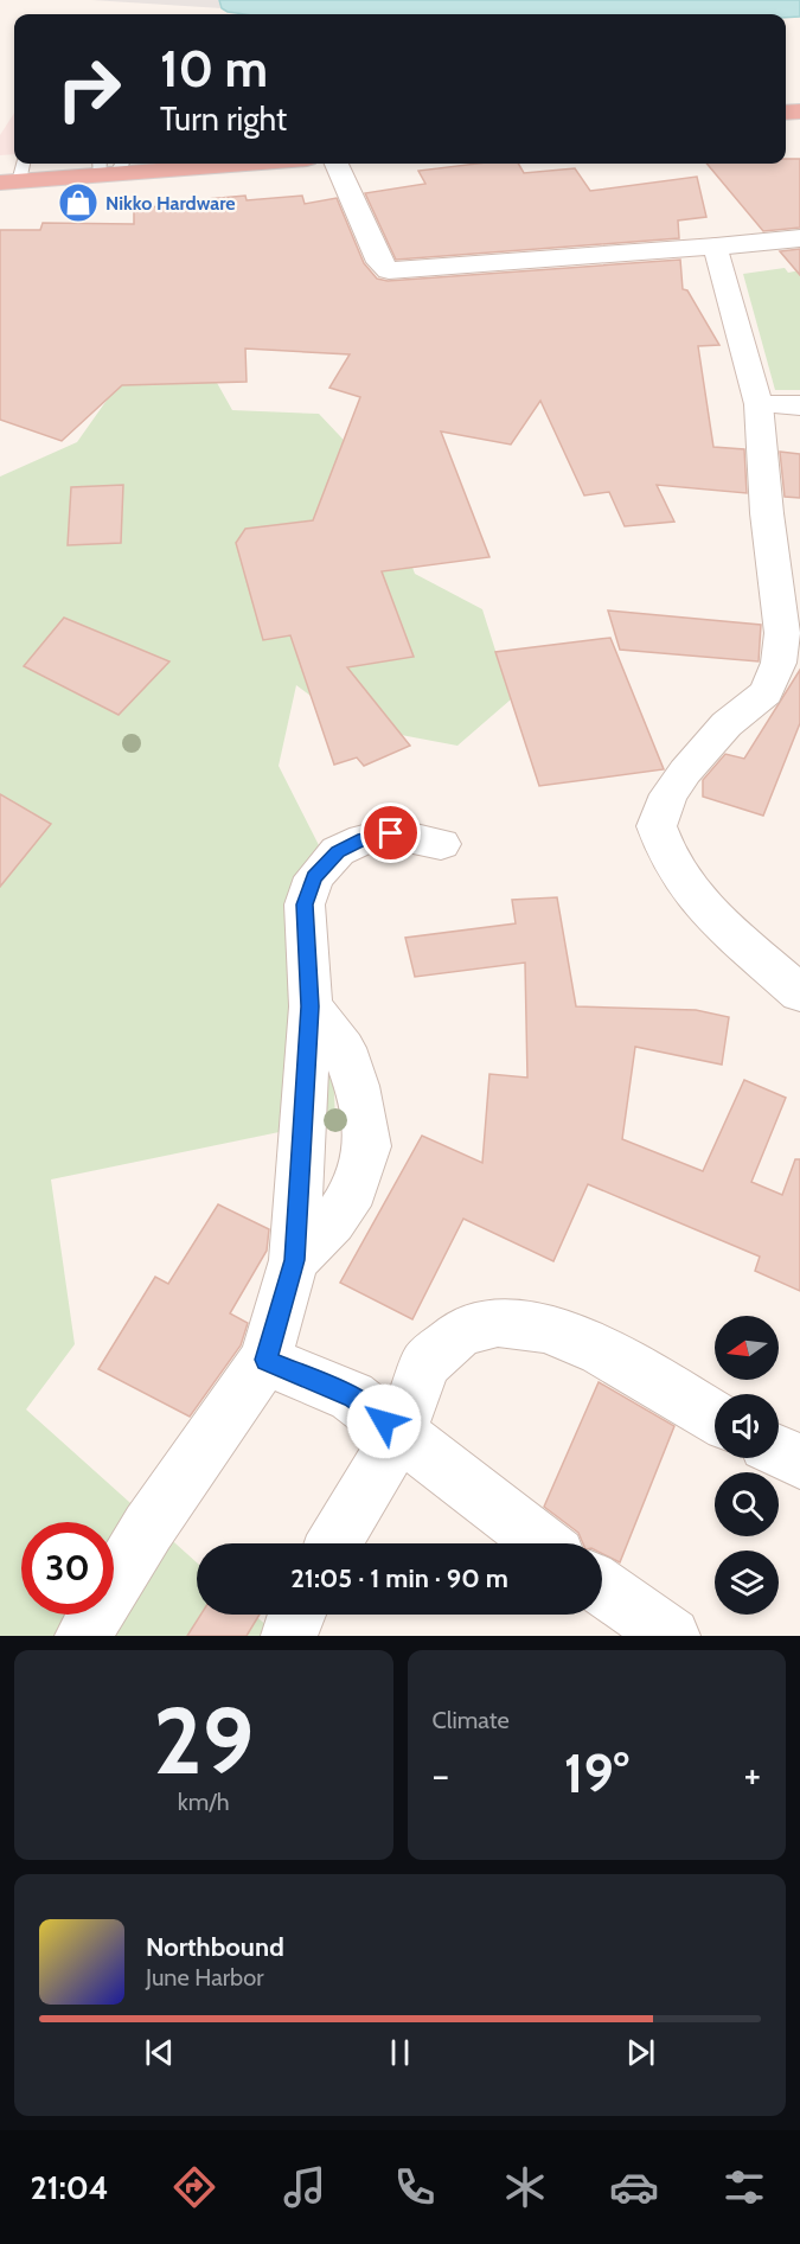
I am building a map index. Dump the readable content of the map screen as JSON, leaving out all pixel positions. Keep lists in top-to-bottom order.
{
  "places": {
    "shop": ["Nikko Hardware"]
  },
  "north": "left",
  "page": {
    "turn": ["10 m", "Turn right"],
    "limit": "30",
    "trip": "21:05 · 1 min · 90 m",
    "tile": [
      ["29", "km/h"],
      "Climate"
    ],
    "heat": ["−", "19°", "+"],
    "song": ["Northbound", "June Harbor"],
    "tabs": "21:04"
  }
}
